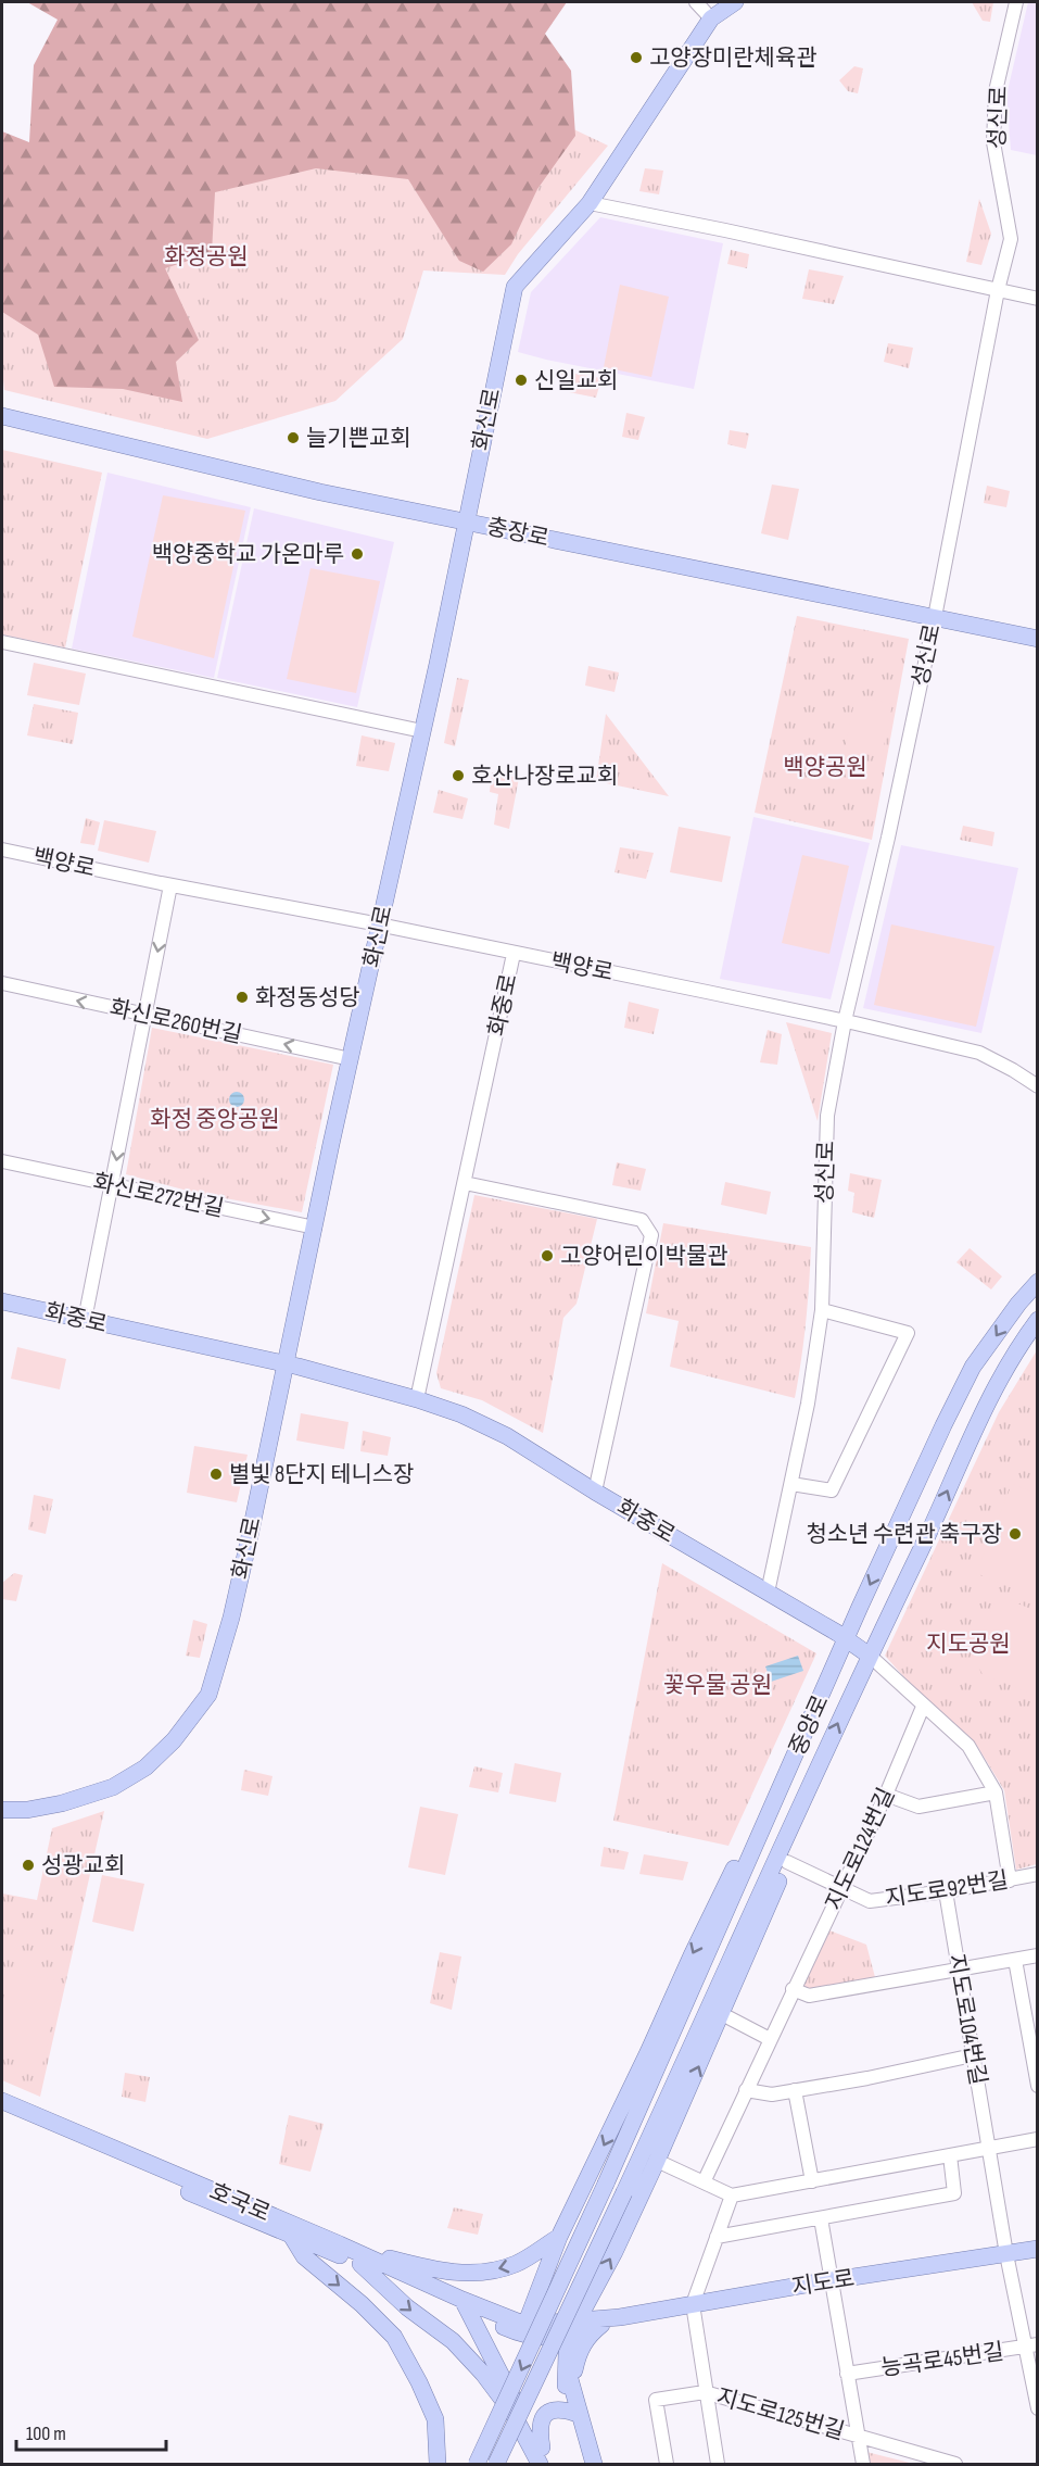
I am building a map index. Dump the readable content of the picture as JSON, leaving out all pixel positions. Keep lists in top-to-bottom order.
{
  "streets": {
    "main road": [
      "화신로",
      "충장로",
      "화중로",
      "중앙로",
      "호국로",
      "지도로"
    ],
    "street": [
      "성신로",
      "백양로",
      "화신로260번길",
      "화신로272번길",
      "지도로124번길",
      "지도로92번길",
      "지도로104번길",
      "능곡로45번길",
      "지도로125번길"
    ]
  },
  "crossings": [
    ["성신로", "충장로"],
    ["성신로", "백양로"],
    ["성신로", "화중로"],
    ["화신로", "충장로"],
    ["화신로", "백양로"],
    ["화신로", "화중로"],
    ["화신로", "화신로260번길"],
    ["화신로", "화신로272번길"],
    ["백양로", "화중로"],
    ["화중로", "중앙로"],
    ["지도로124번길", "지도로92번길"],
    ["지도로92번길", "지도로104번길"],
    ["지도로104번길", "지도로"],
    ["지도로104번길", "능곡로45번길"],
    ["호국로", "지도로"],
    ["지도로", "지도로125번길"]
  ],
  "one_way": ["화신로260번길", "화신로272번길"],
  "parks": [
    "화정공원",
    "백양공원",
    "화정 중앙공원",
    "지도공원",
    "꽃우물 공원"
  ],
  "places": [
    "고양장미란체육관",
    "신일교회",
    "늘기쁜교회",
    "백양중학교 가온마루",
    "호산나장로교회",
    "화정동성당",
    "고양어린이박물관",
    "별빛 8단지 테니스장",
    "청소년 수련관 축구장",
    "성광교회"
  ],
  "scale_bar": "100 m"
}
